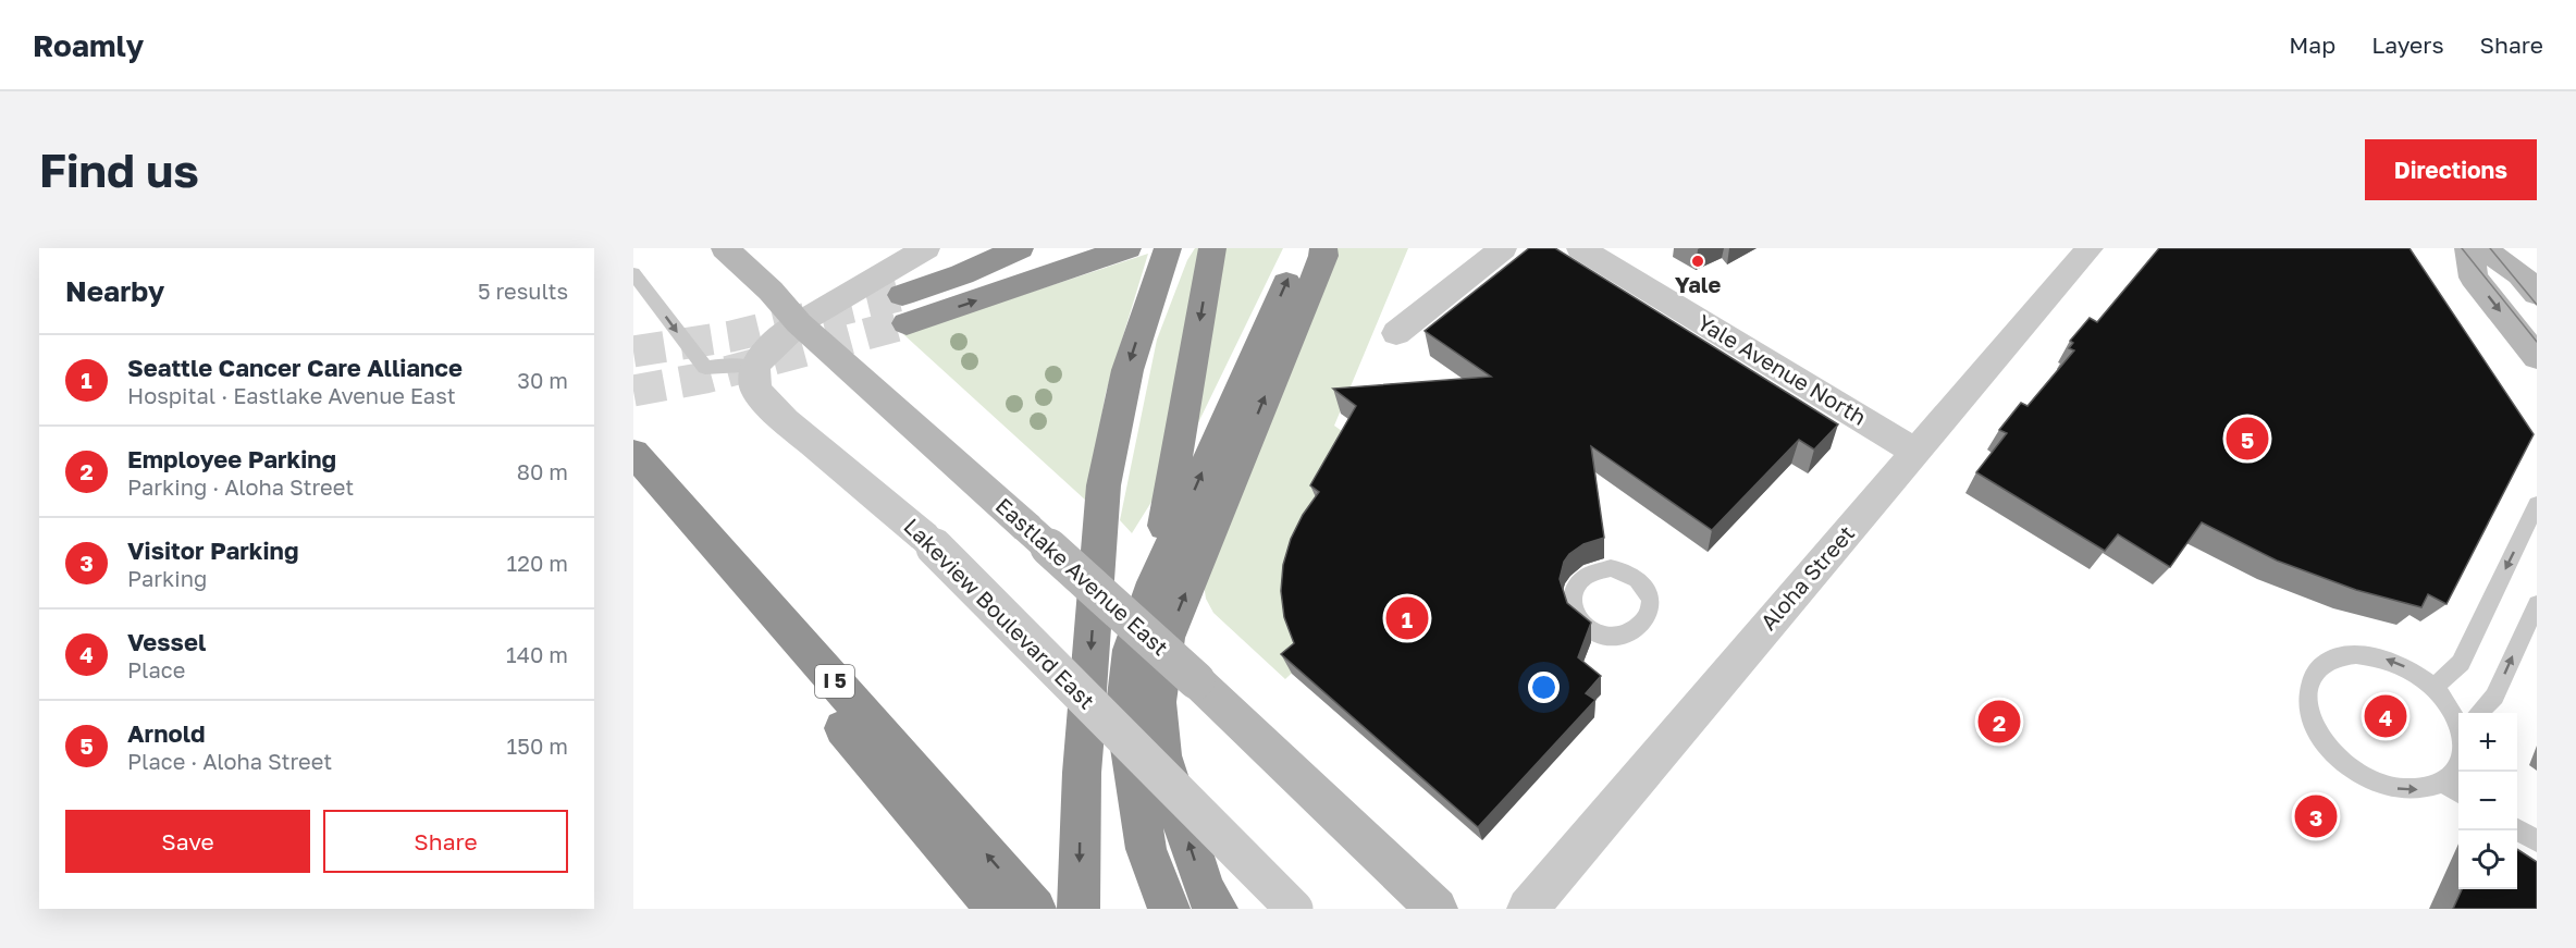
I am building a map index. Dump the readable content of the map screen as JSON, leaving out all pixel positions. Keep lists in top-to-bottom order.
{
  "streets": {
    "highway": ["I 5"],
    "main road": ["Eastlake Avenue East"],
    "street": ["Yale Avenue North", "Aloha Street", "Lakeview Boulevard East"]
  },
  "crossings": [
    ["Yale Avenue North", "Aloha Street"]
  ],
  "places": ["Yale"],
  "page": {
    "header": "Roamly",
    "nav": ["Map", "Layers", "Share"],
    "buttons": [
      "Directions",
      ["Save", "Share"]
    ],
    "title": "Find us",
    "heading": ["Nearby", "5 results"],
    "list": [
      {
        "mark": "1",
        "name": "Seattle Cancer Care Alliance",
        "note": "Hospital · Eastlake Avenue East",
        "value": "30 m"
      },
      {
        "mark": "2",
        "name": "Employee Parking",
        "note": "Parking · Aloha Street",
        "value": "80 m"
      },
      {
        "mark": "3",
        "name": "Visitor Parking",
        "note": "Parking",
        "value": "120 m"
      },
      {
        "mark": "4",
        "name": "Vessel",
        "note": "Place",
        "value": "140 m"
      },
      {
        "mark": "5",
        "name": "Arnold",
        "note": "Place · Aloha Street",
        "value": "150 m"
      }
    ],
    "pins": [
      "5",
      "1",
      "4",
      "2",
      "3"
    ],
    "map_buttons": ["+", "−"]
  }
}
